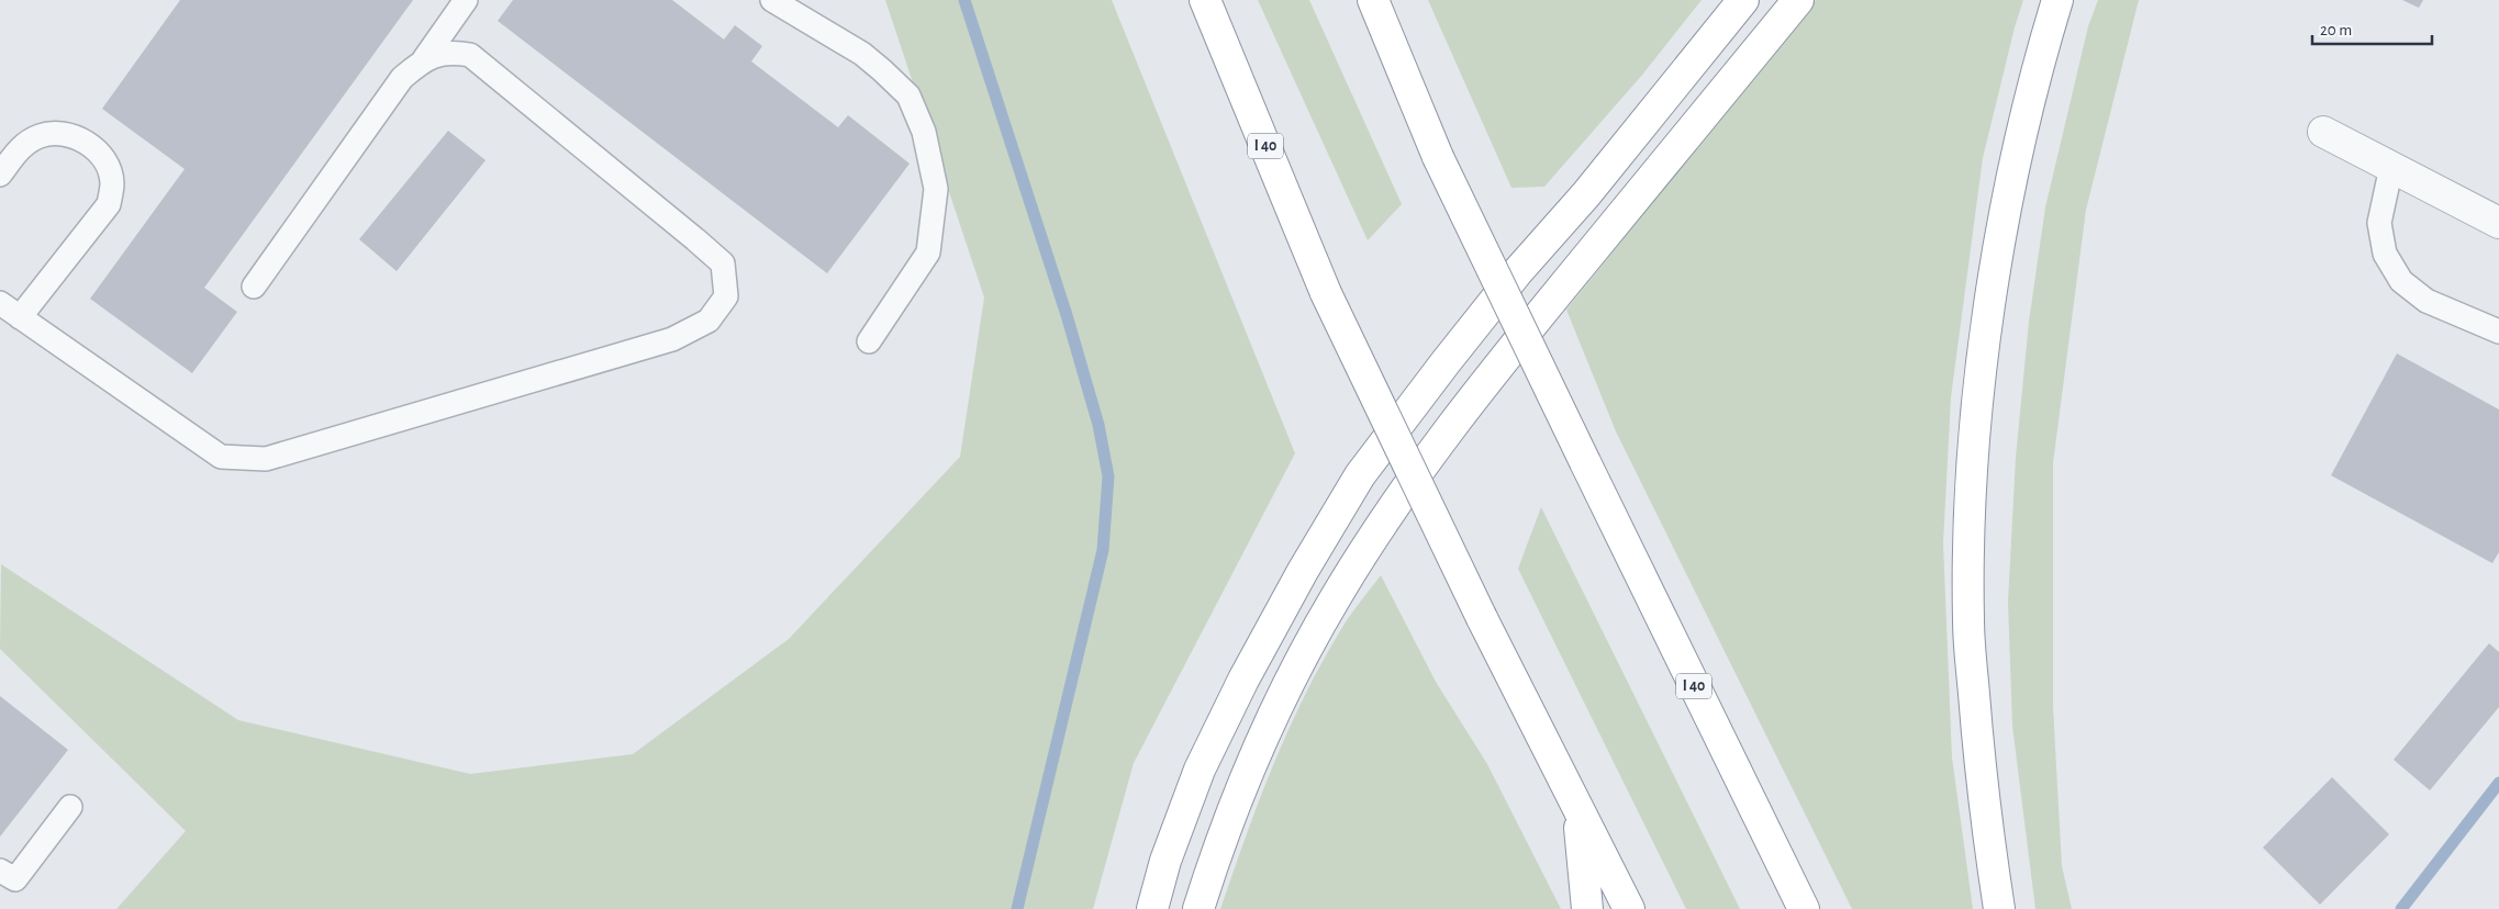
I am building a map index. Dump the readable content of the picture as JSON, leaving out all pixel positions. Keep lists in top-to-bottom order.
{
  "streets": {
    "highway": ["I 40"]
  },
  "scale_bar": "20 m"
}
